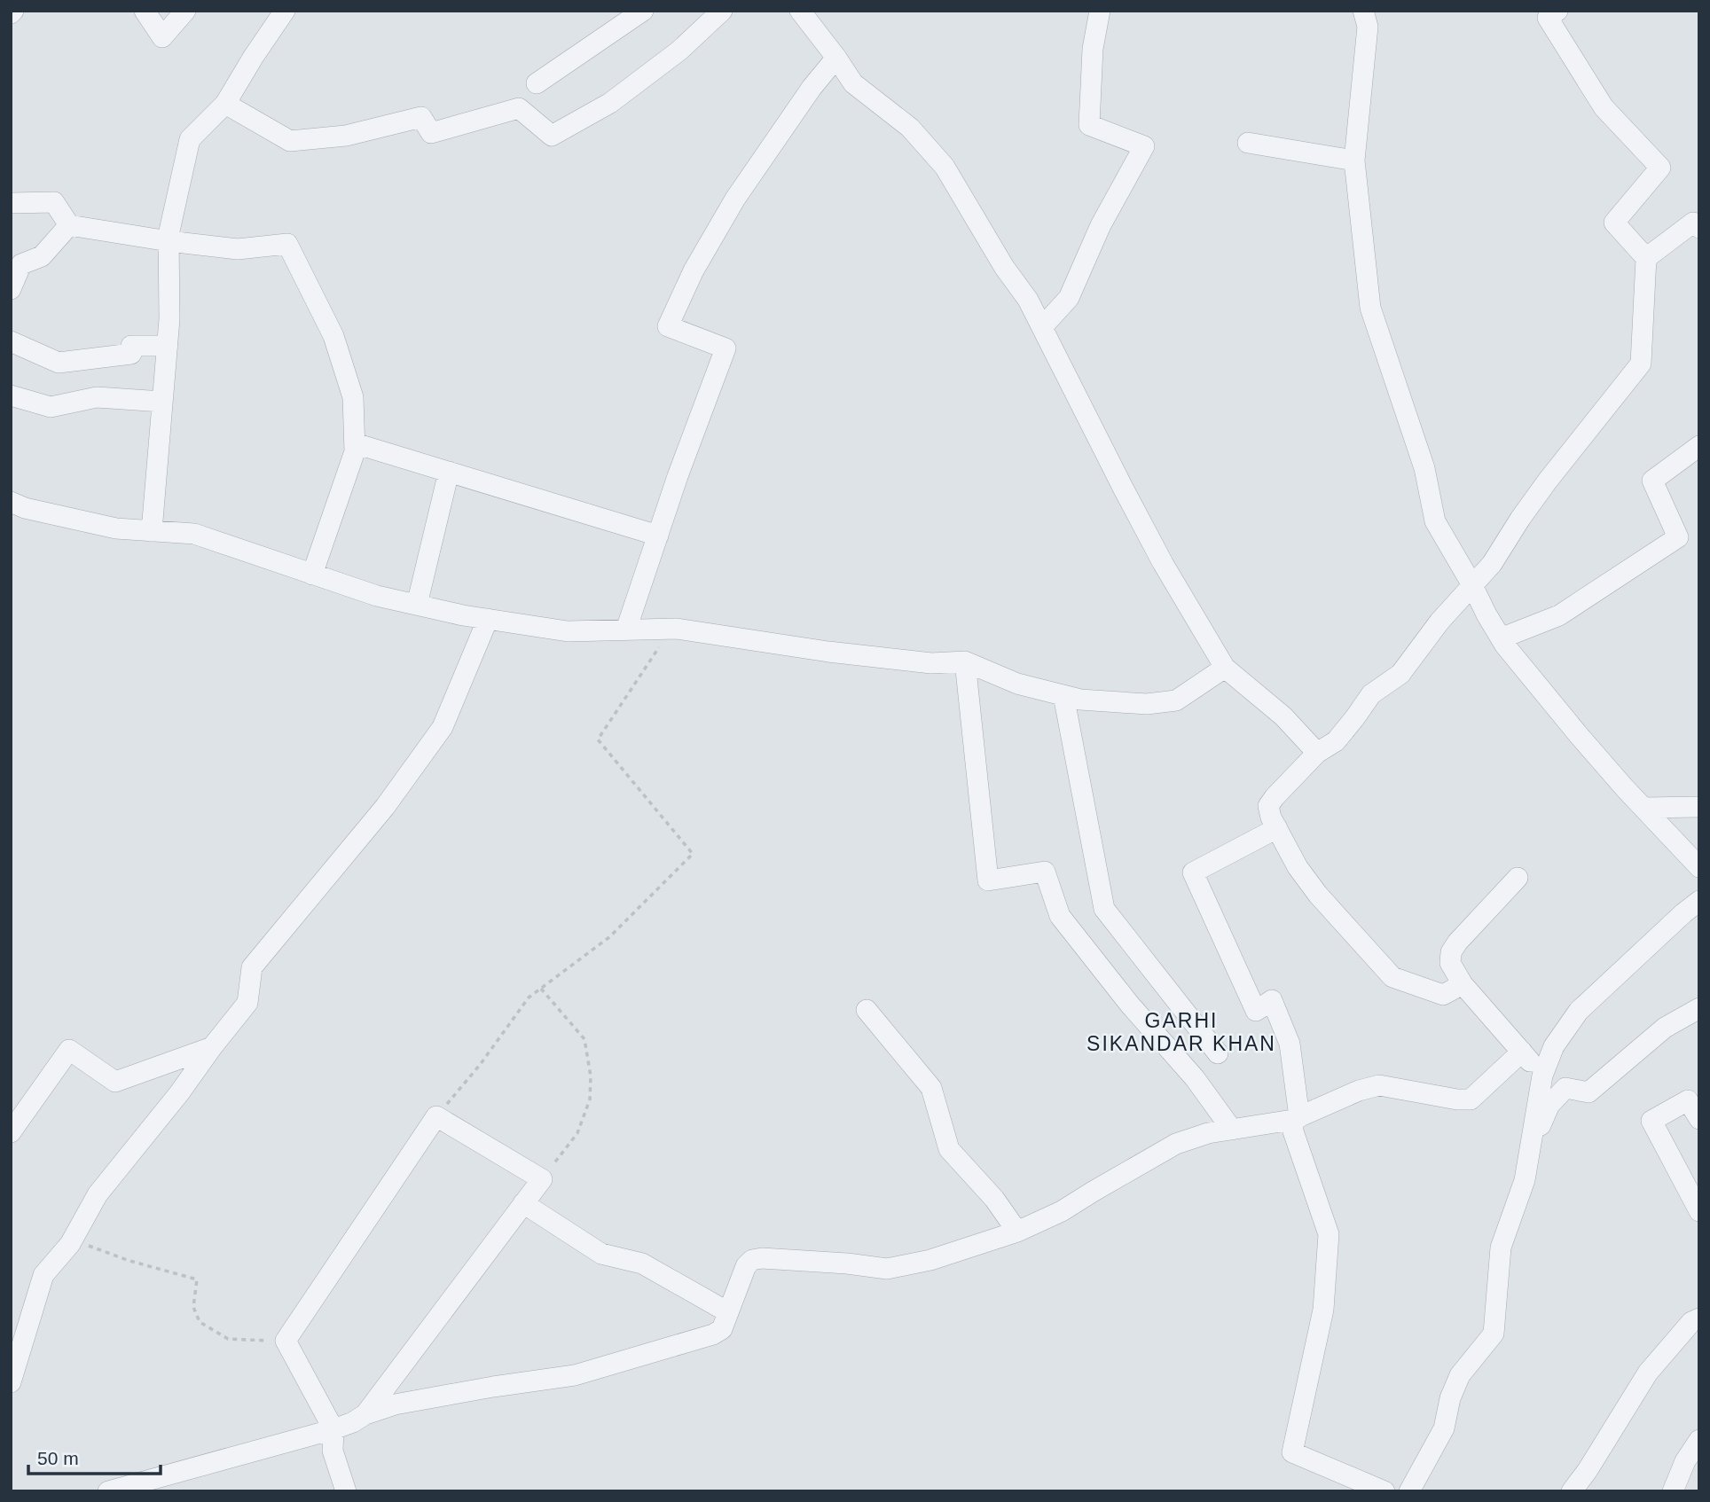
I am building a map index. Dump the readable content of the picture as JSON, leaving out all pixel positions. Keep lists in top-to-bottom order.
{
  "districts": ["GARHI SIKANDAR KHAN"],
  "scale_bar": "50 m"
}
